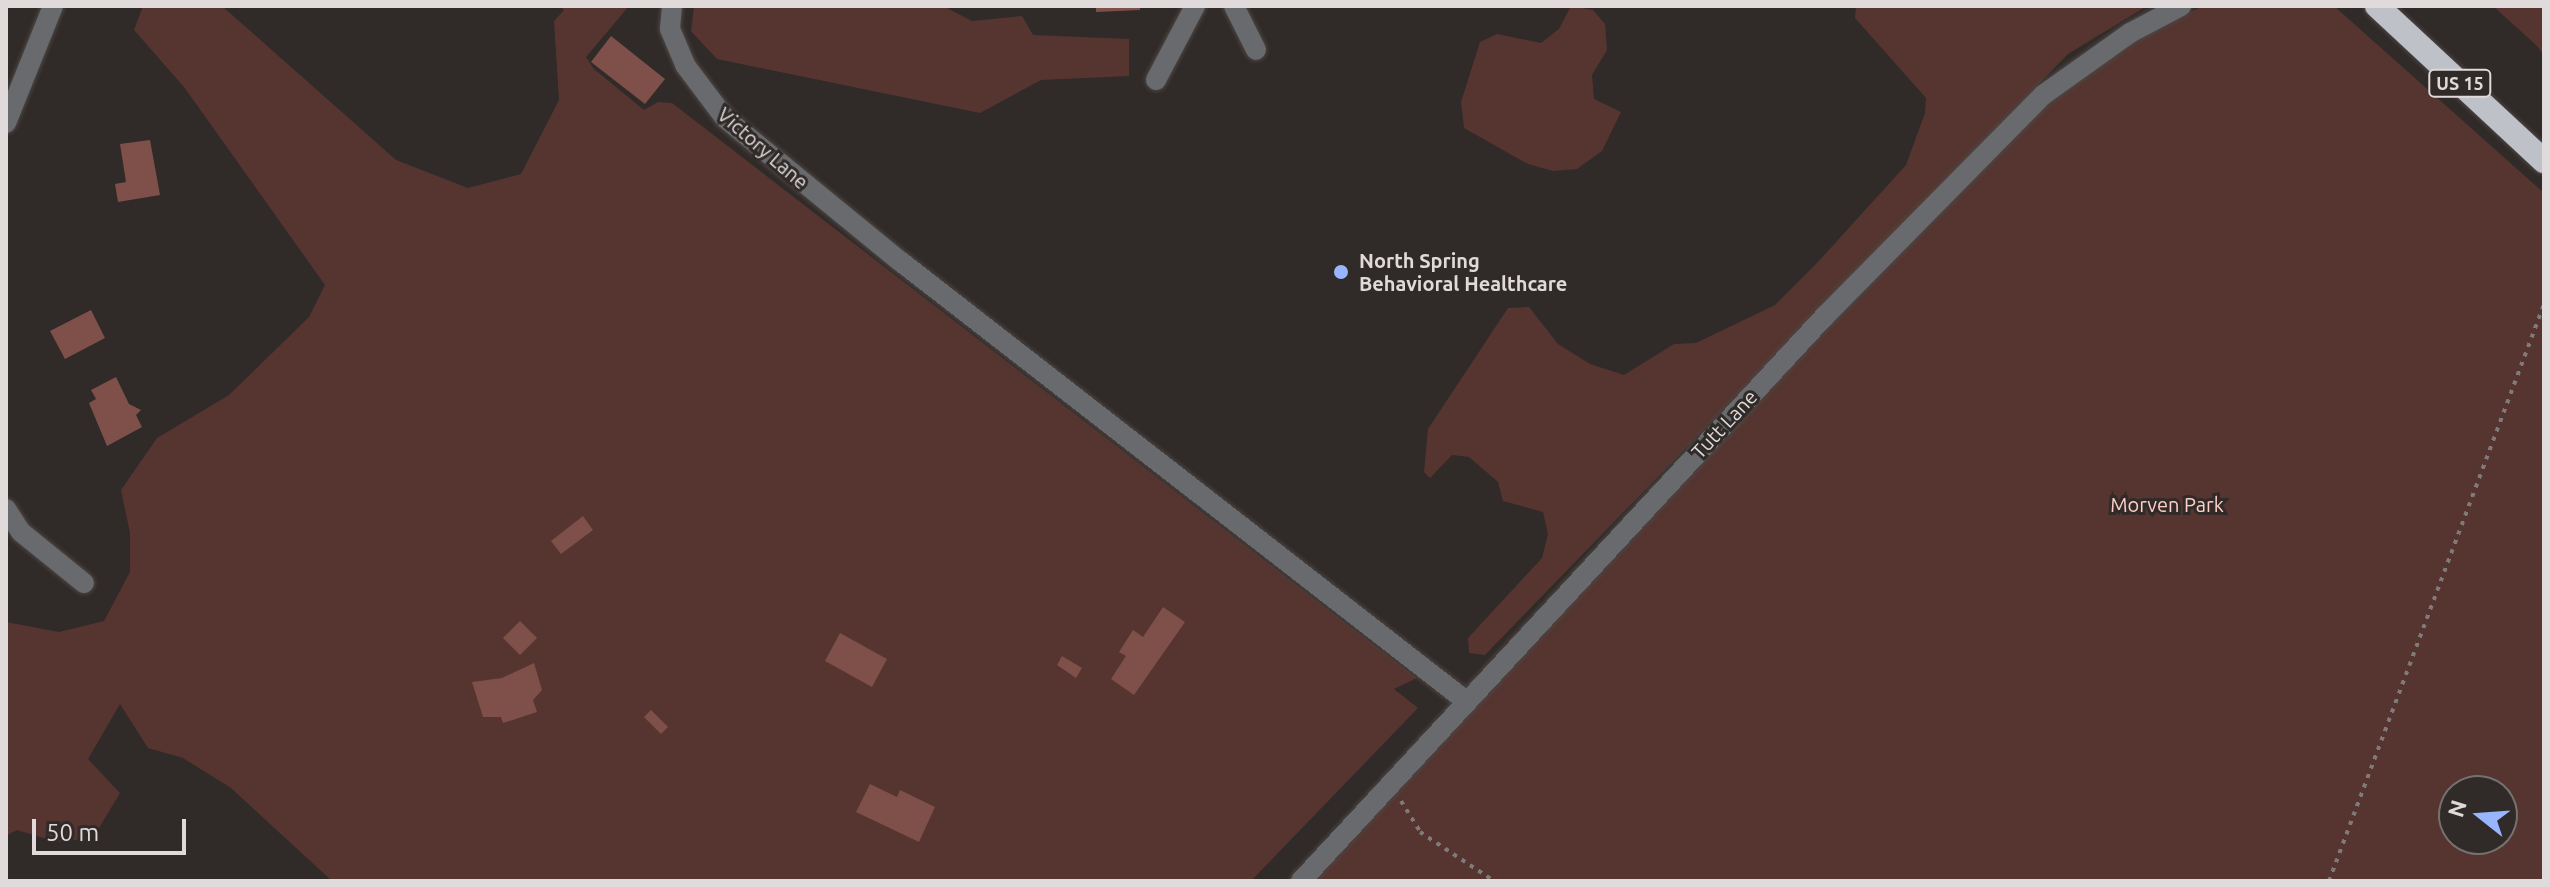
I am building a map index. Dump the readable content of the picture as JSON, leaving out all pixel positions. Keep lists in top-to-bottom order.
{
  "streets": {
    "highway": ["US 15"],
    "street": ["Victory Lane", "Tutt Lane"]
  },
  "crossings": [
    ["Victory Lane", "Tutt Lane"]
  ],
  "parks": ["Morven Park"],
  "places": ["North Spring Behavioral Healthcare"],
  "scale_bar": "50 m",
  "north": "left"
}
